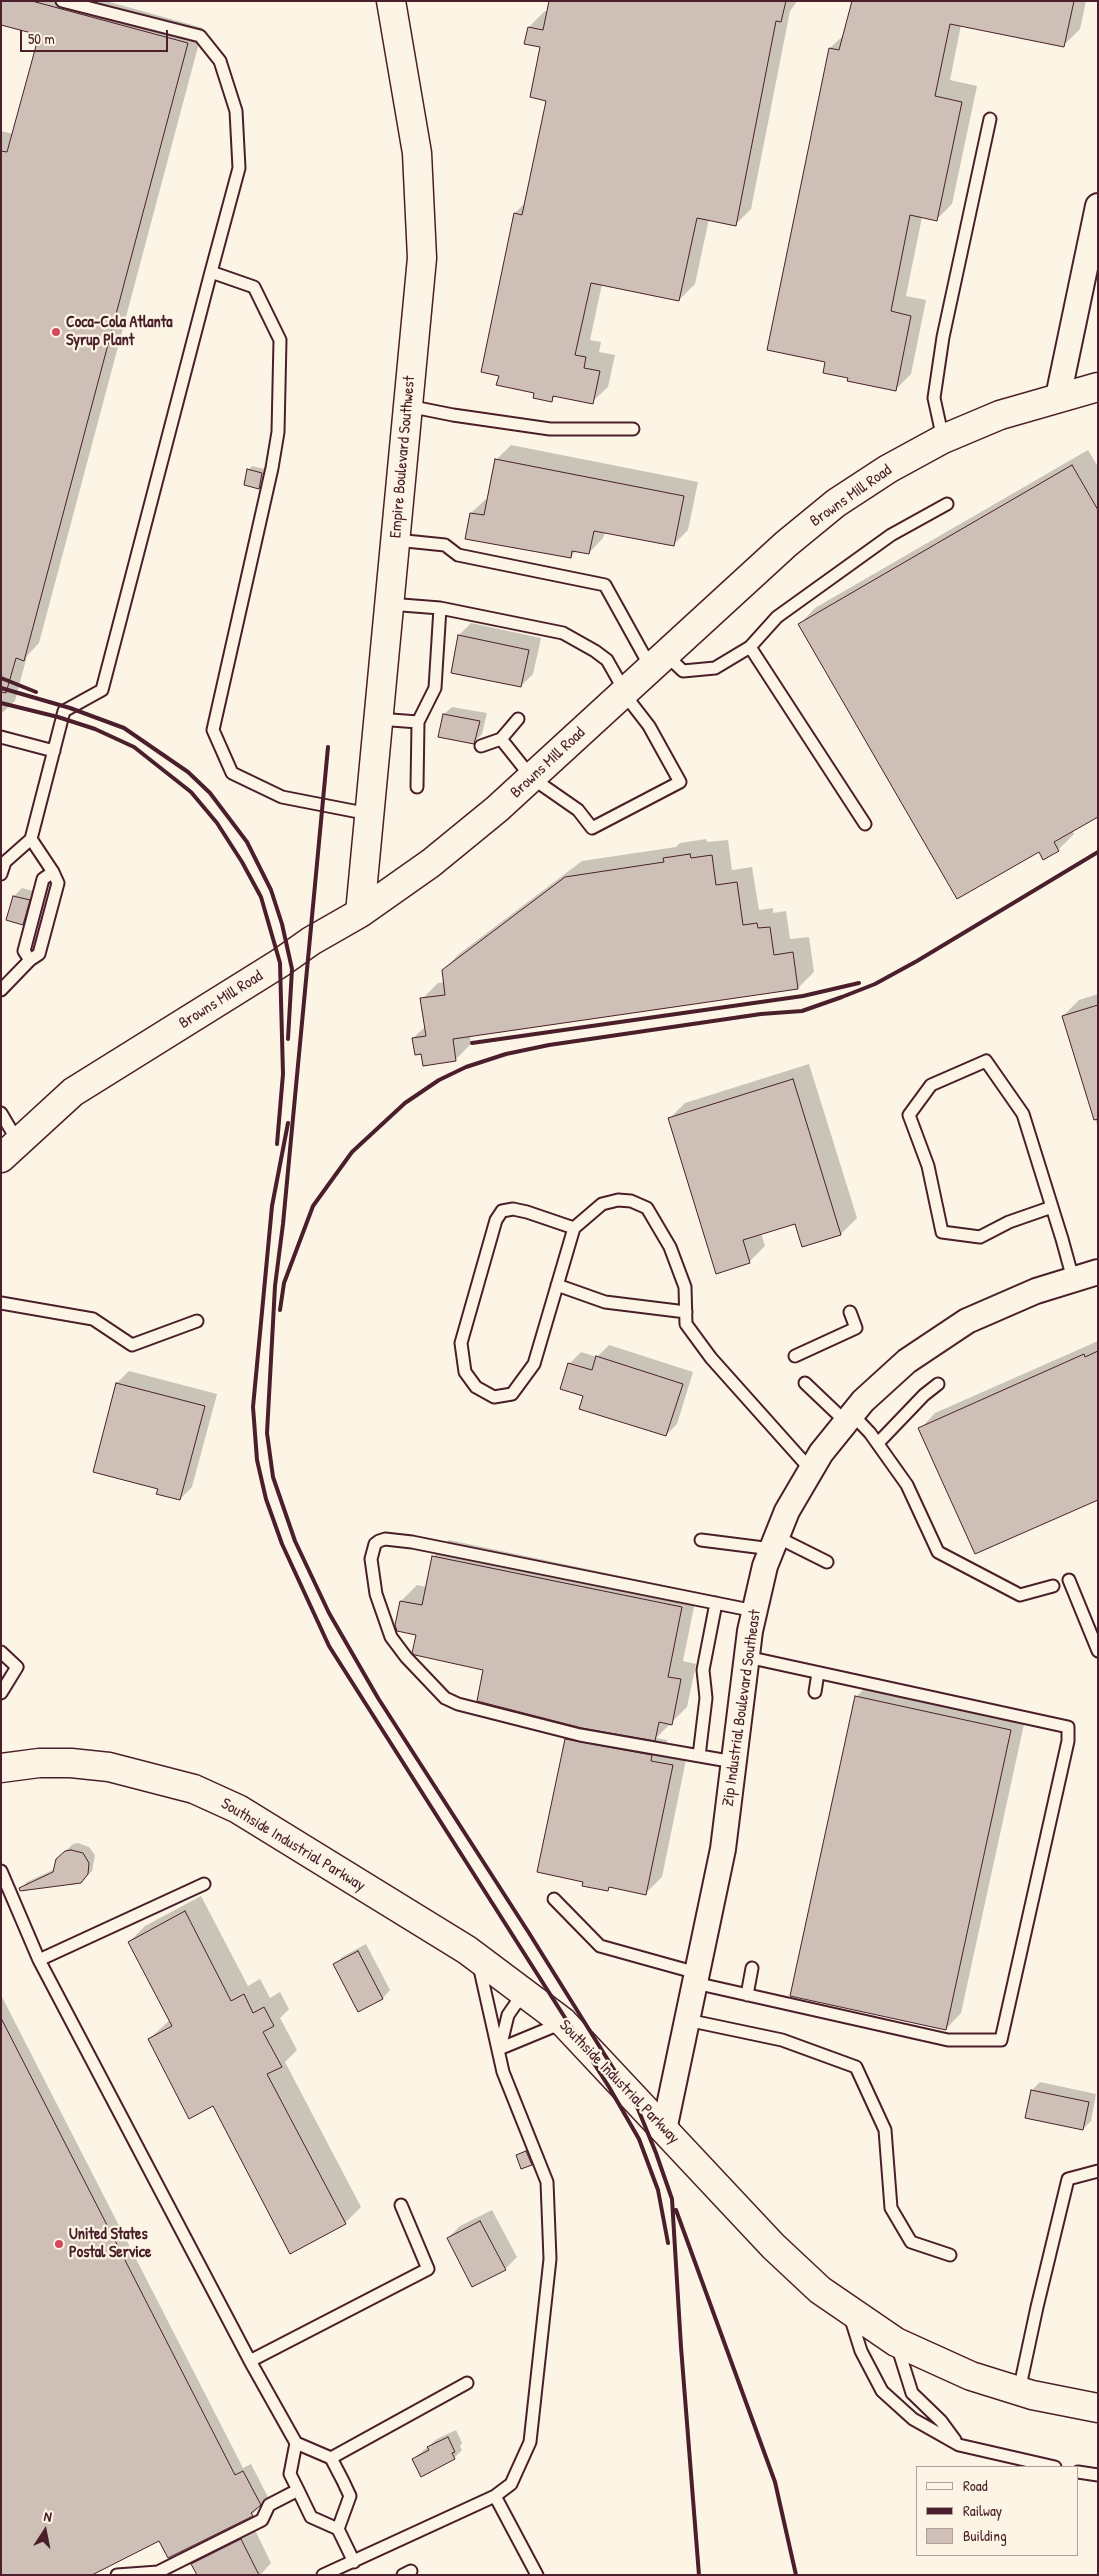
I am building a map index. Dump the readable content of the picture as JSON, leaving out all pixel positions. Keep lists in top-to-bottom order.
{
  "streets": {
    "street": [
      "Empire Boulevard Southwest",
      "Browns Mill Road",
      "Zip Industrial Boulevard Southeast",
      "Southside Industrial Parkway"
    ]
  },
  "crossings": [
    ["Empire Boulevard Southwest", "Browns Mill Road"],
    ["Zip Industrial Boulevard Southeast", "Southside Industrial Parkway"]
  ],
  "places": ["Coca-Cola Atlanta Syrup Plant", "United States Postal Service"],
  "legend": ["Road", "Railway", "Building"],
  "scale_bar": "50 m",
  "north": "top"
}
